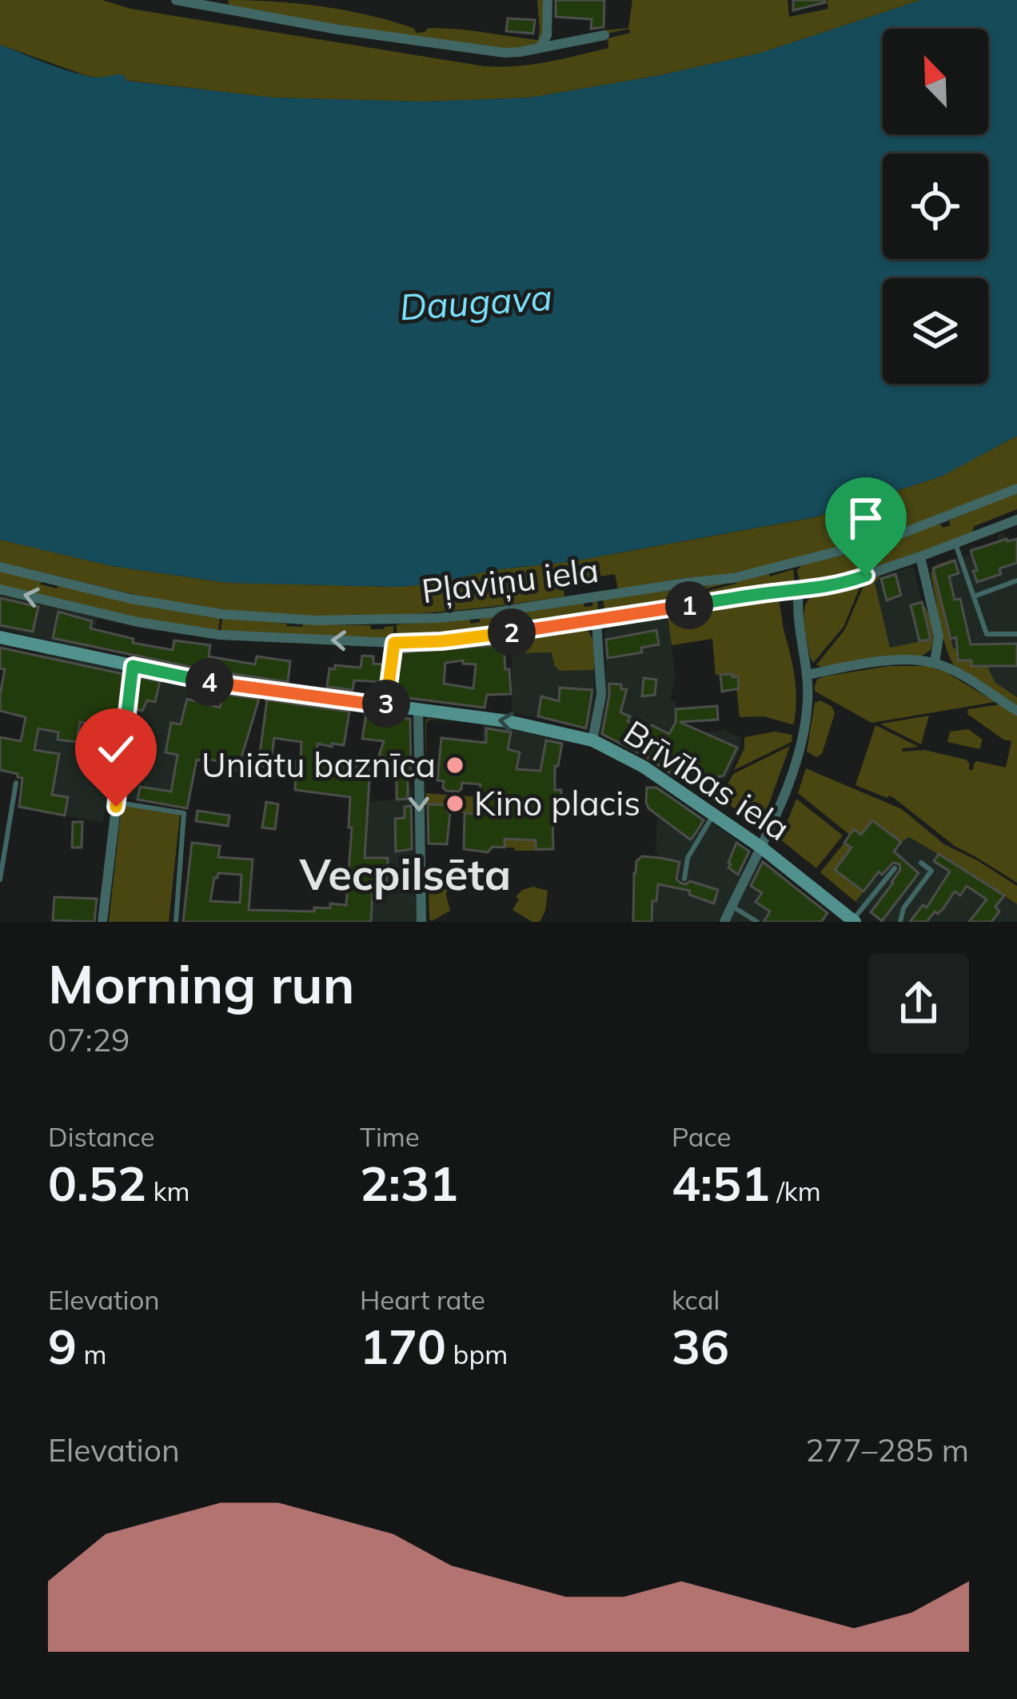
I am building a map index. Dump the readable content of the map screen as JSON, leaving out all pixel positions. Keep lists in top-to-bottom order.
{
  "streets": {
    "main road": ["Brīvības iela"],
    "street": ["Pļaviņu iela"]
  },
  "districts": ["Vecpilsēta"],
  "water": ["Daugava"],
  "places": ["Uniātu baznīca", "Kino placis"],
  "north": "top left",
  "page": {
    "pins": [
      "1",
      "2",
      "4",
      "3"
    ],
    "heading": ["Morning run", "07:29"],
    "stats": [
      ["Distance", "0.52 km"],
      ["Time", "2:31"],
      ["Pace", "4:51 /km"],
      ["Elevation", "9 m"],
      ["Heart rate", "170 bpm"],
      ["kcal", "36"]
    ],
    "chart": ["Elevation", "277–285 m"]
  }
}
